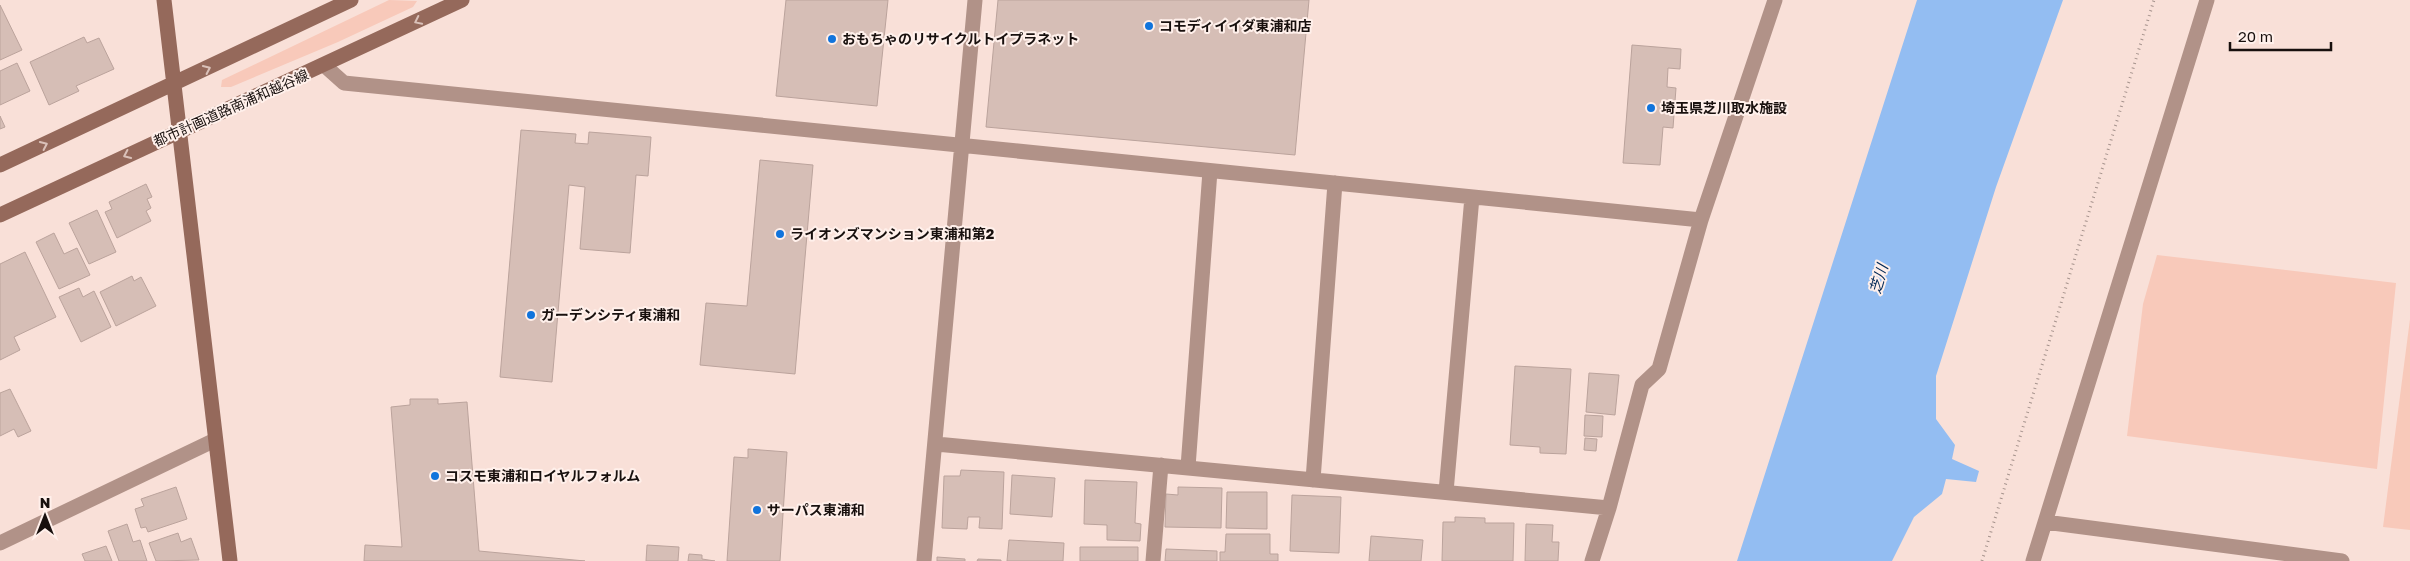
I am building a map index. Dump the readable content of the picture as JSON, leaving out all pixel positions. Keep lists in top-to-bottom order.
{
  "streets": {
    "street": ["都市計画道路南浦和越谷線"]
  },
  "water": ["芝川"],
  "places": [
    "コモディイイダ東浦和店",
    "おもちゃのリサイクルトイプラネット",
    "埼玉県芝川取水施設",
    "ライオンズマンション東浦和第2",
    "ガーデンシティ東浦和",
    "コスモ東浦和ロイヤルフォルム",
    "サーパス東浦和"
  ],
  "scale_bar": "20 m",
  "north": "top"
}
